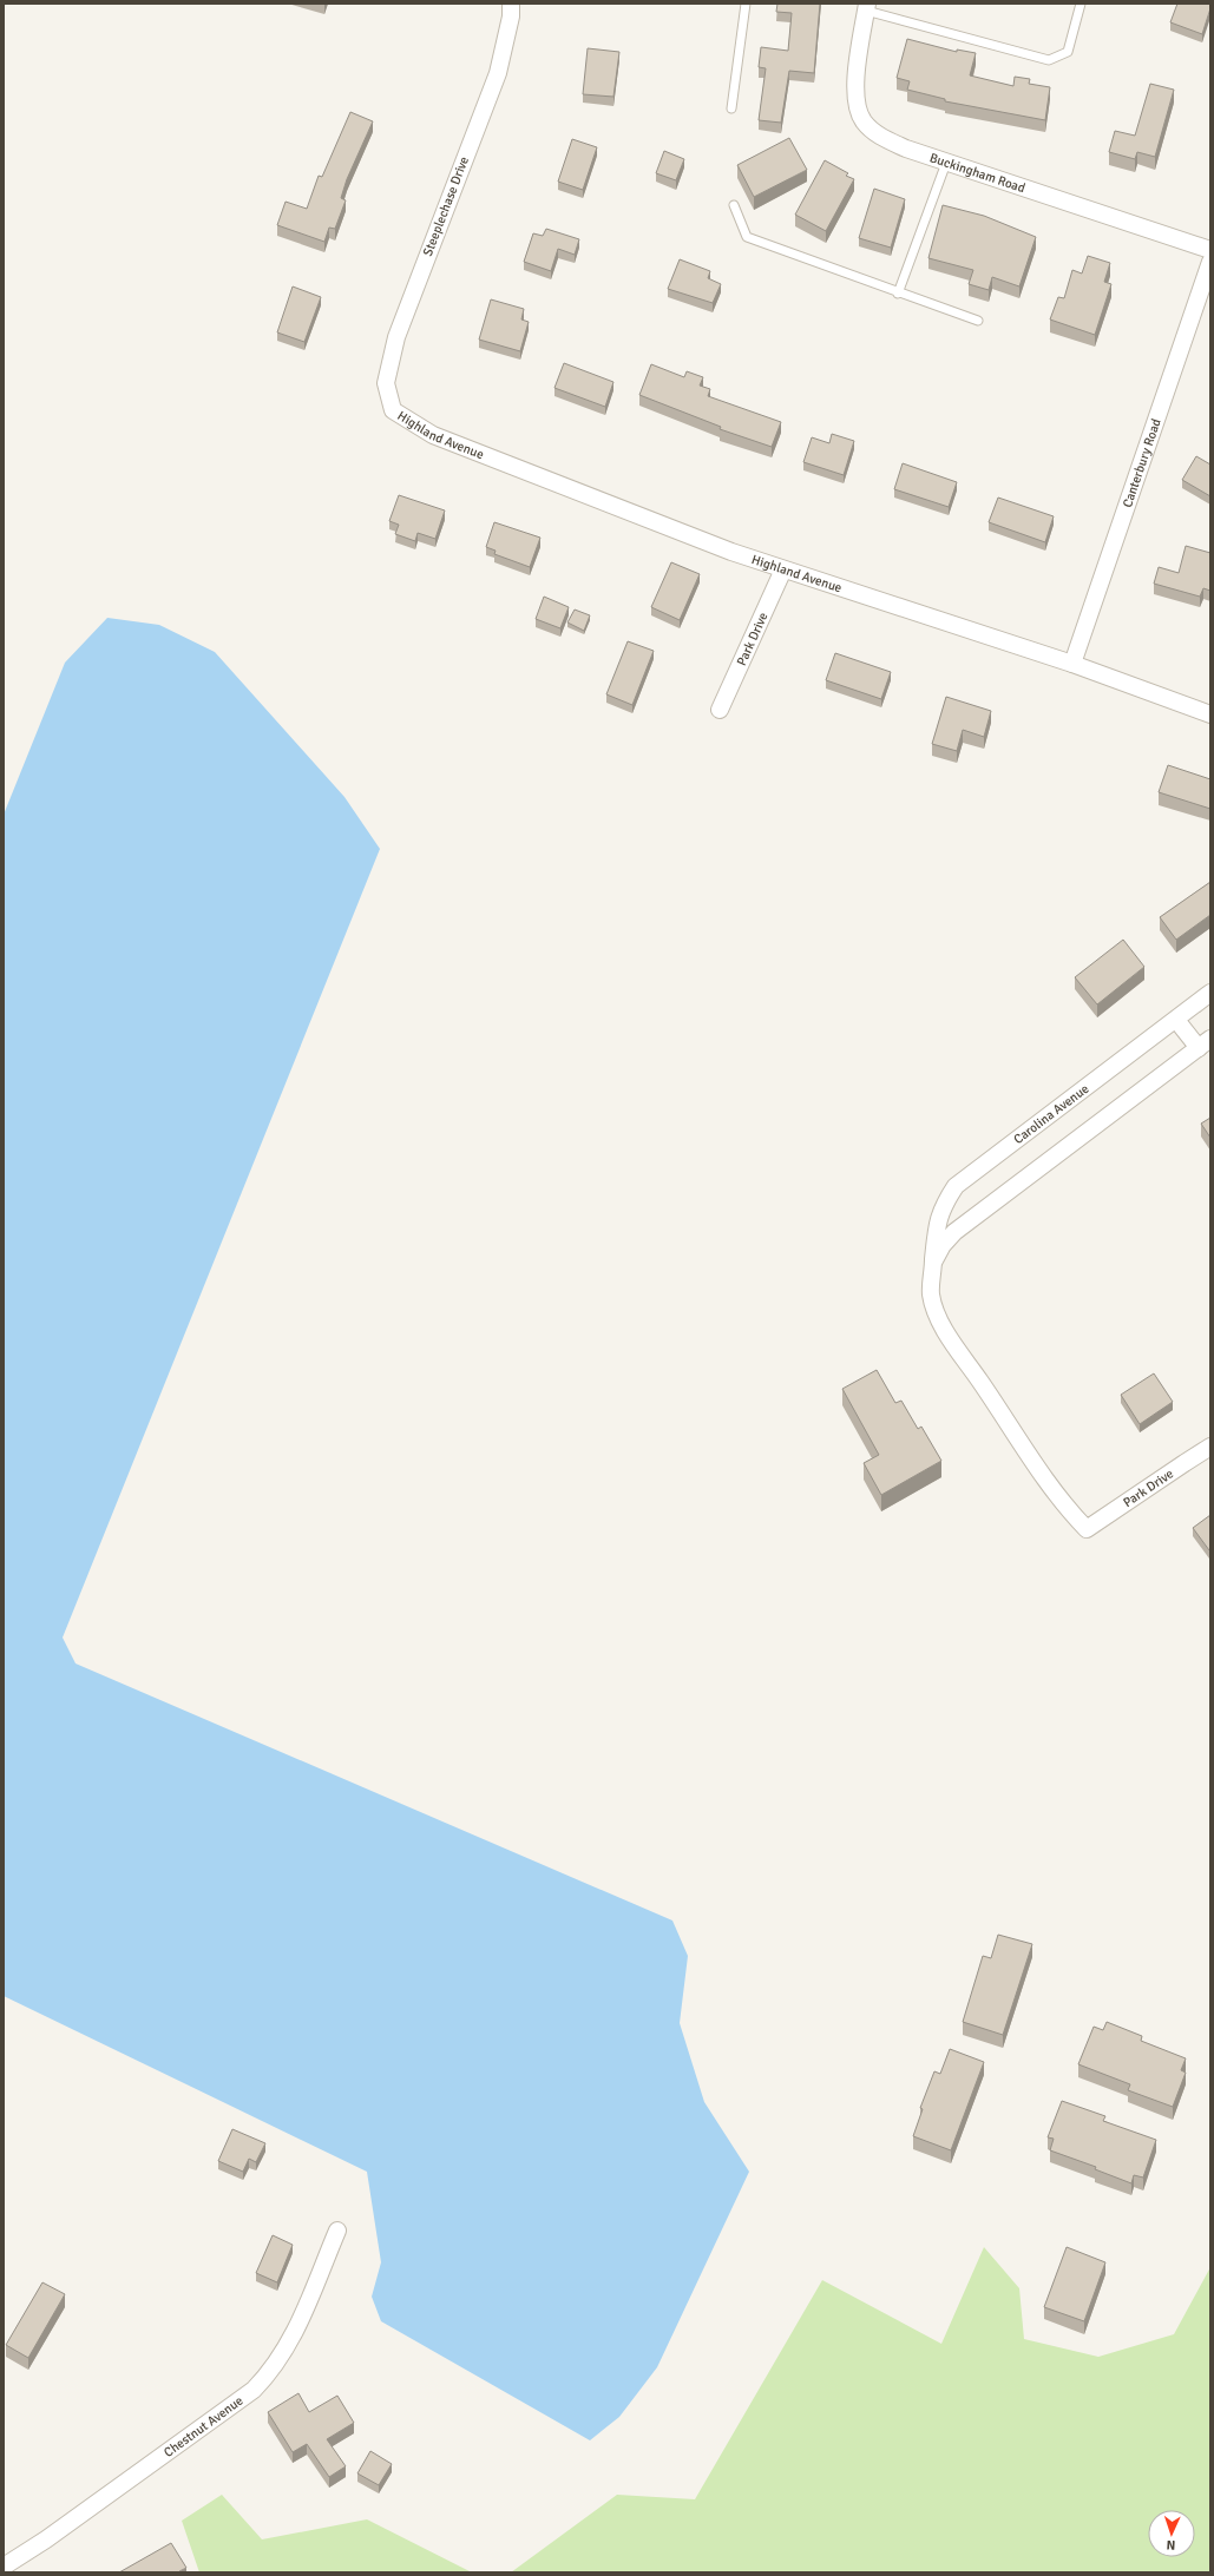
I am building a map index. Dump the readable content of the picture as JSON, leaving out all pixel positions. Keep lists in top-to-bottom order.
{
  "streets": {
    "street": [
      "Buckingham Road",
      "Steeplechase Drive",
      "Highland Avenue",
      "Canterbury Road",
      "Park Drive",
      "Carolina Avenue",
      "Chestnut Avenue"
    ]
  },
  "crossings": [
    ["Steeplechase Drive", "Highland Avenue"],
    ["Highland Avenue", "Canterbury Road"],
    ["Highland Avenue", "Park Drive"],
    ["Park Drive", "Carolina Avenue"]
  ],
  "north": "bottom"
}
